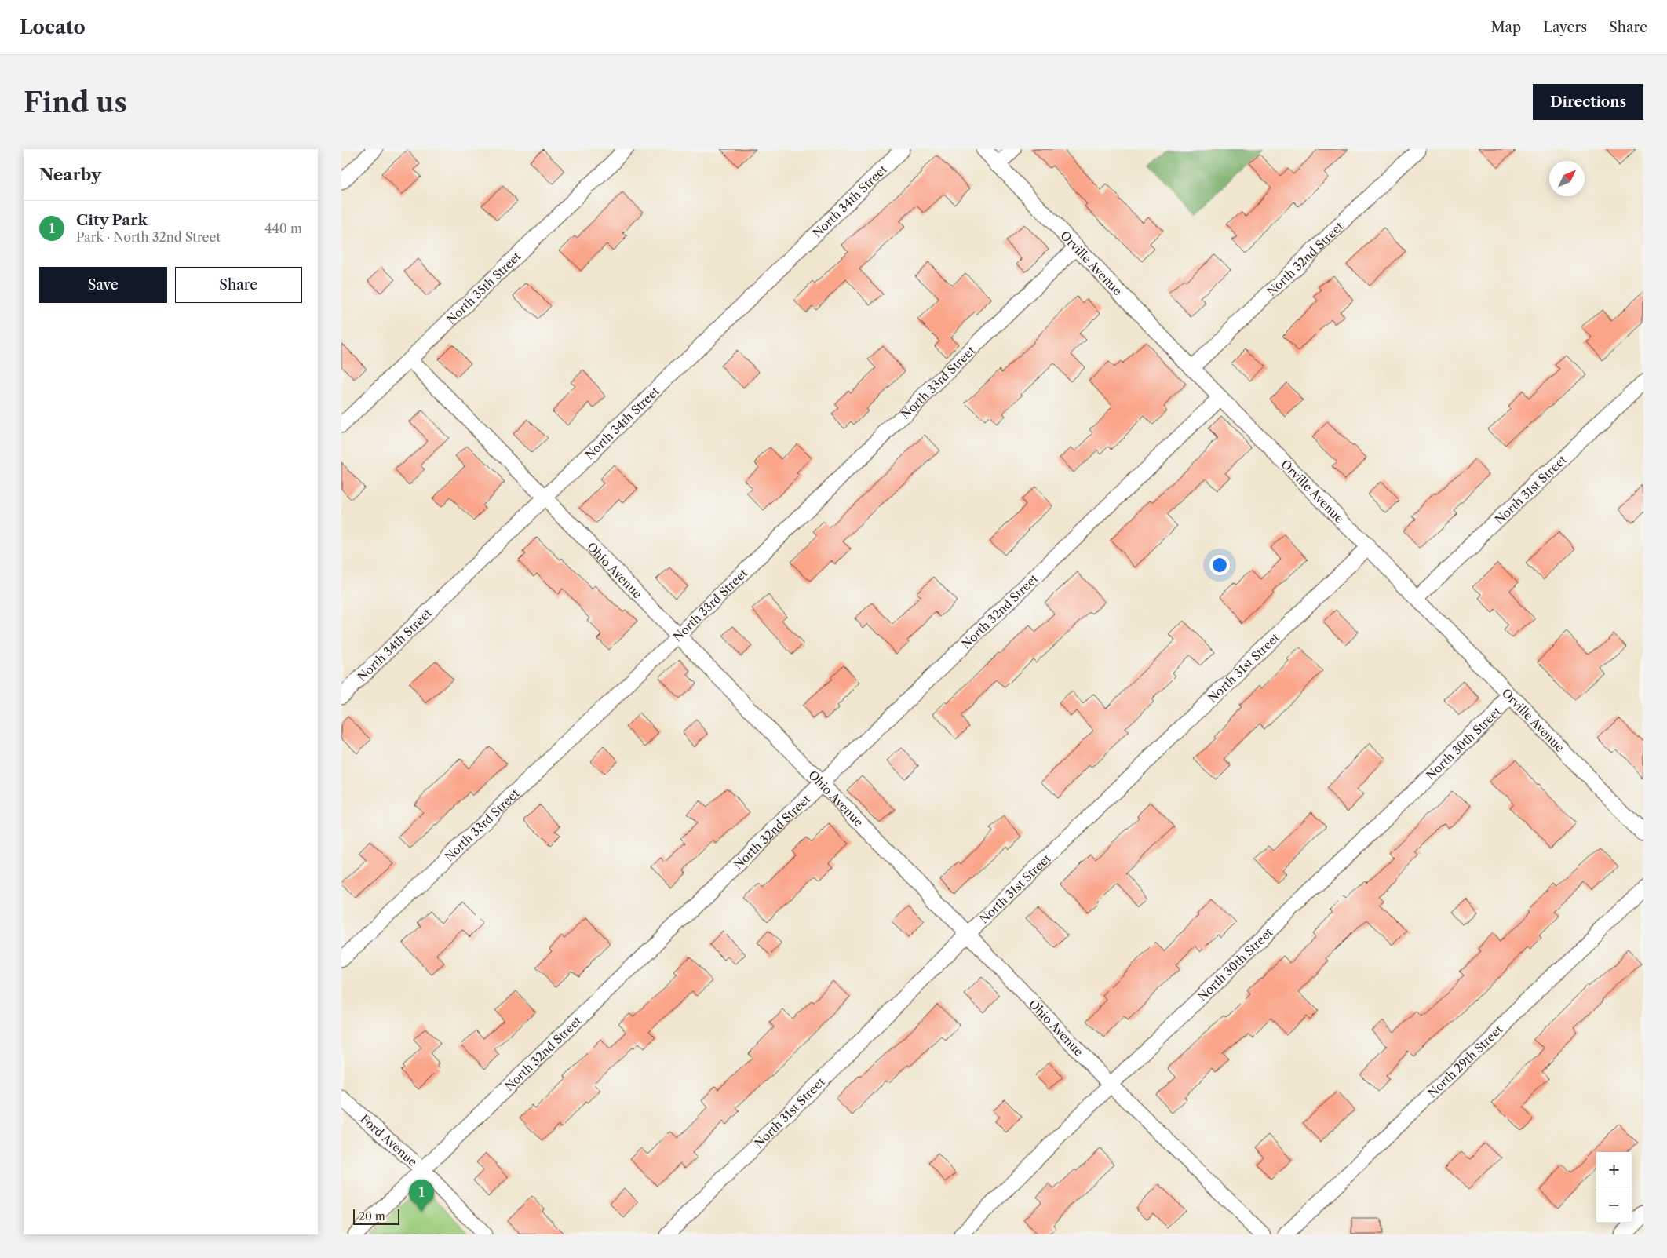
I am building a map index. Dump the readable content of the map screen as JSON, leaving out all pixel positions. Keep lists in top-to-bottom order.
{
  "streets": {
    "street": [
      "North 34th Street",
      "North 32nd Street",
      "Orville Avenue",
      "North 35th Street",
      "North 33rd Street",
      "North 31st Street",
      "Ohio Avenue",
      "North 30th Street",
      "North 29th Street",
      "Ford Avenue"
    ]
  },
  "crossings": [
    ["North 34th Street", "Ohio Avenue"],
    ["North 32nd Street", "Orville Avenue"],
    ["North 32nd Street", "Ohio Avenue"],
    ["North 32nd Street", "Ford Avenue"],
    ["Orville Avenue", "North 33rd Street"],
    ["Orville Avenue", "North 31st Street"],
    ["Orville Avenue", "North 30th Street"],
    ["North 35th Street", "Ohio Avenue"],
    ["North 33rd Street", "Ohio Avenue"],
    ["North 31st Street", "Ohio Avenue"],
    ["Ohio Avenue", "North 30th Street"]
  ],
  "scale_bar": "20 m",
  "north": "top right",
  "page": {
    "header": "Locato",
    "nav": ["Map", "Layers", "Share"],
    "buttons": [
      "Directions",
      ["Save", "Share"]
    ],
    "title": "Find us",
    "heading": "Nearby",
    "list": [
      {
        "mark": "1",
        "name": "City Park",
        "note": "Park · North 32nd Street",
        "value": "440 m"
      }
    ],
    "map_buttons": ["+", "−"],
    "pins": "1",
    "scale": "20 m"
  }
}
